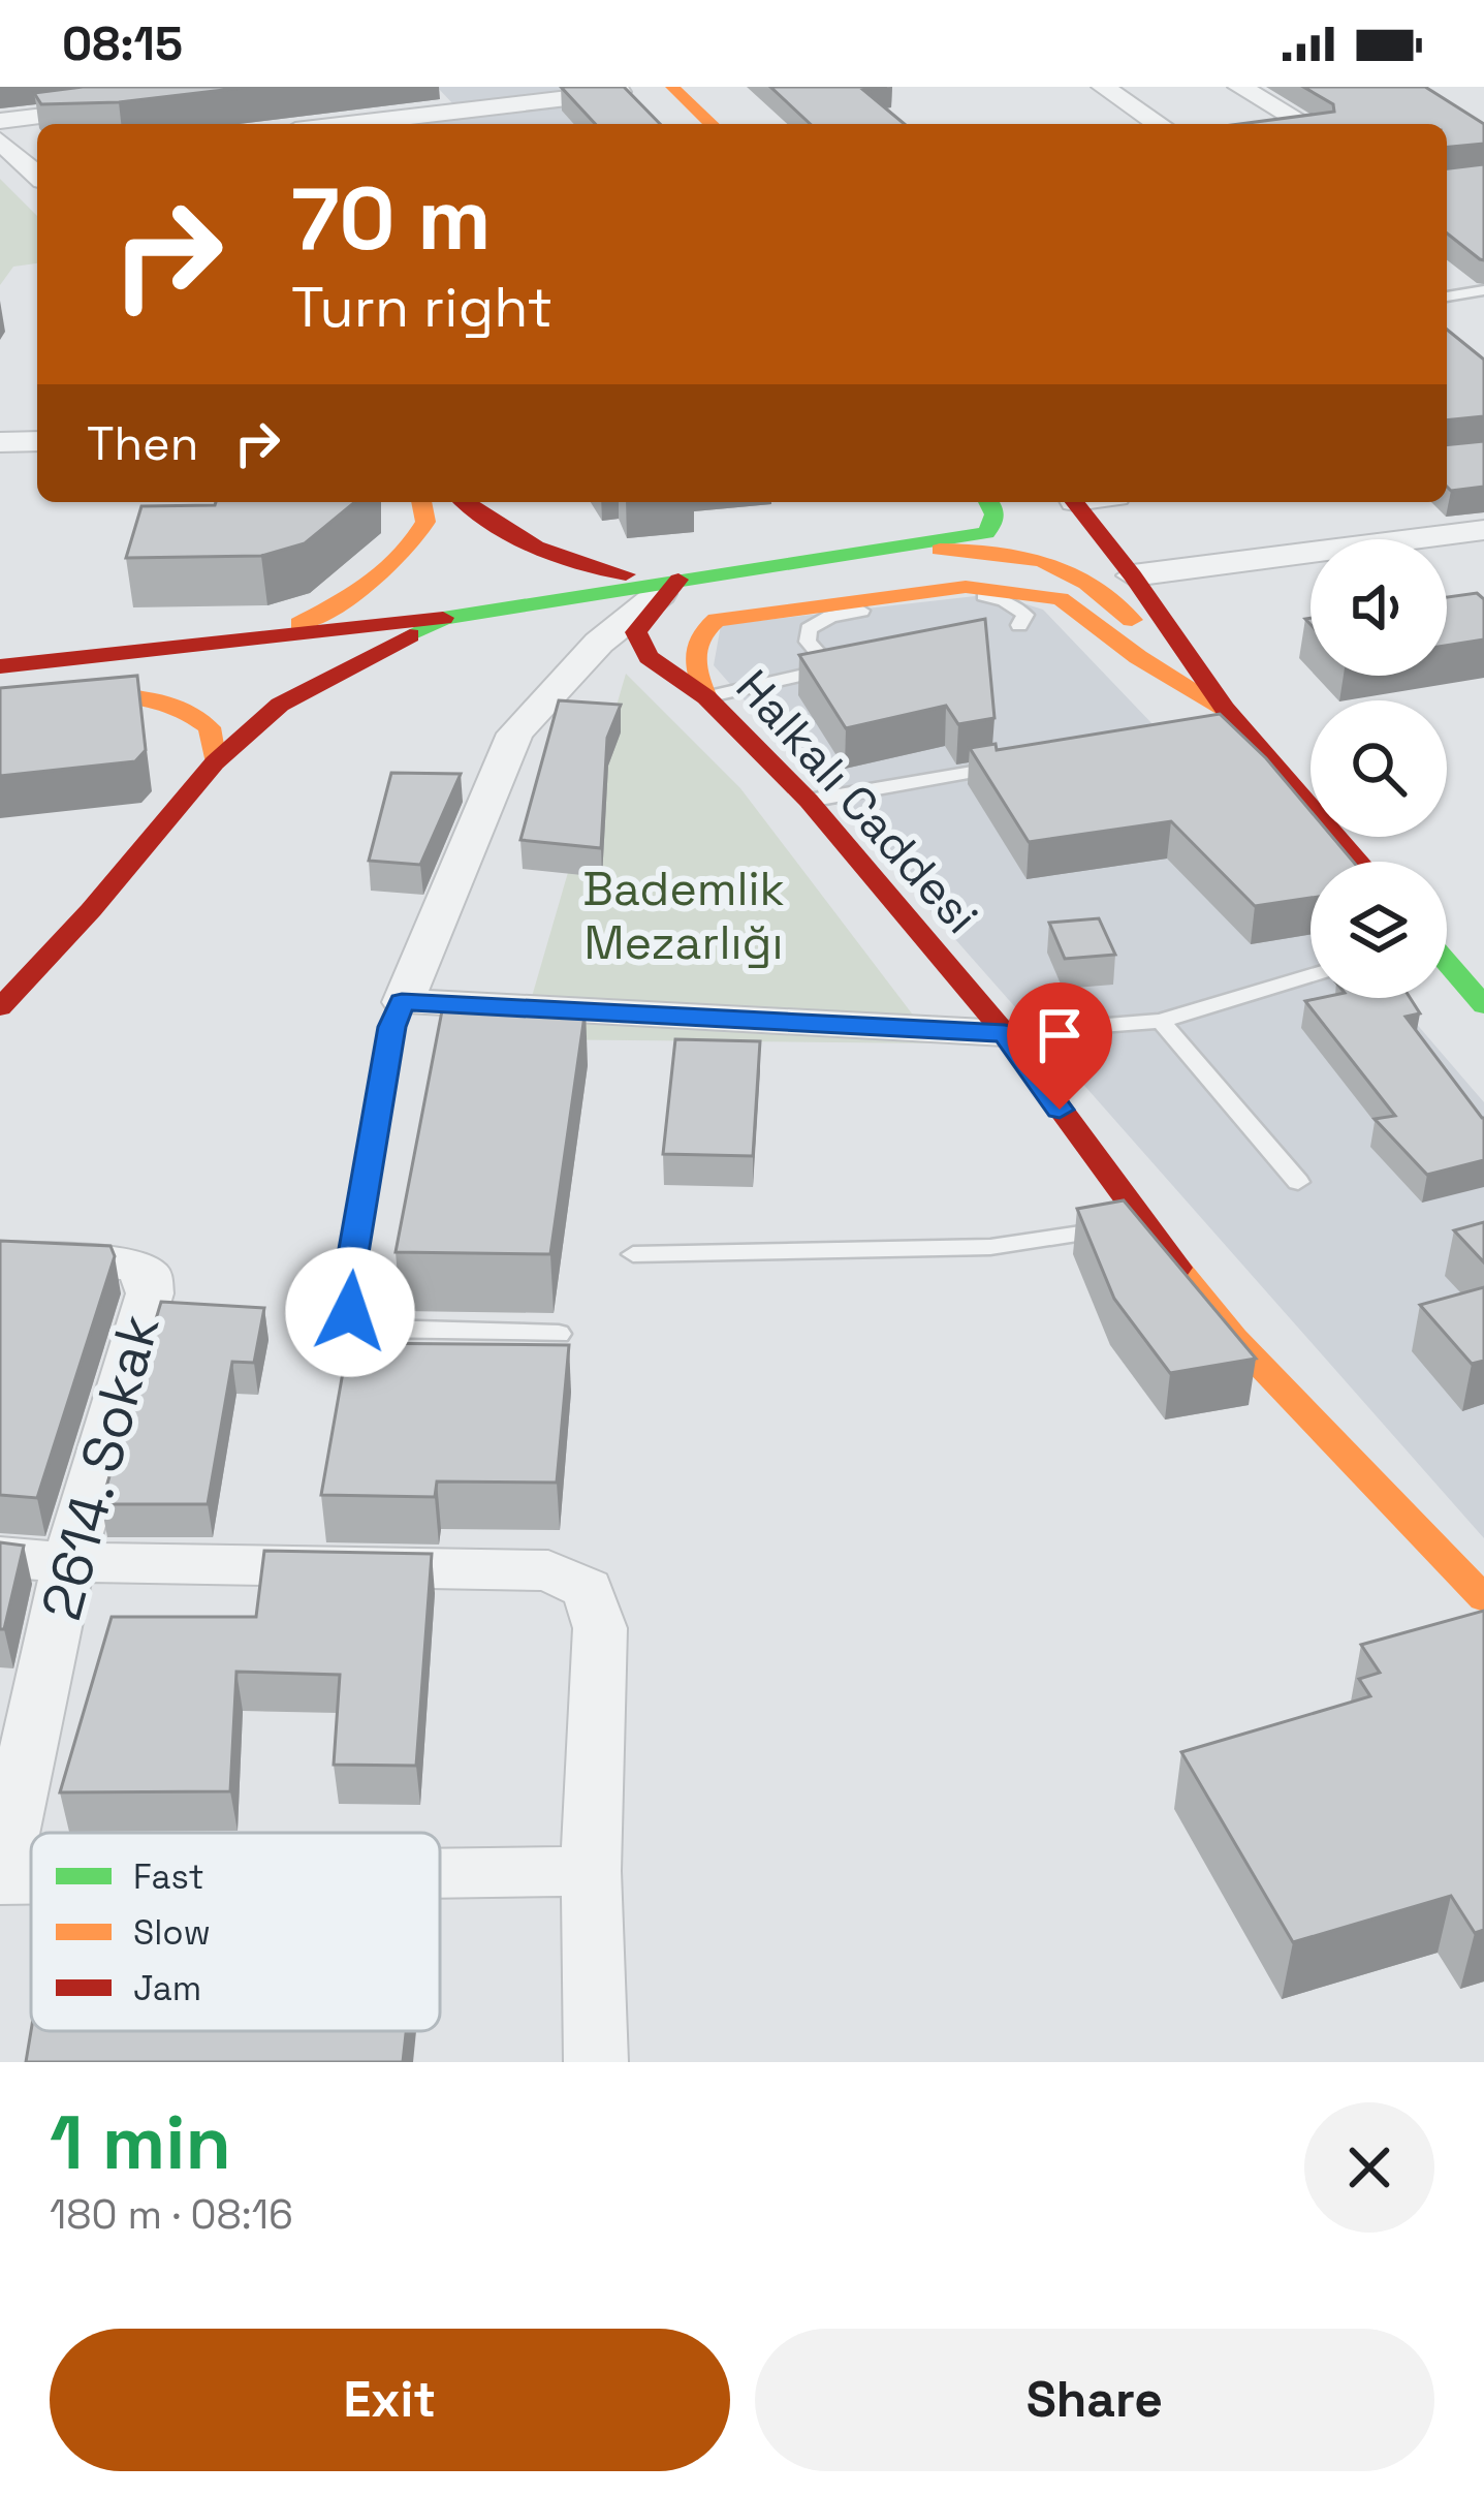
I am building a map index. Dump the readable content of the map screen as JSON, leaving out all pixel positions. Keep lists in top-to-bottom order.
{
  "streets": {
    "main road": ["Halkalı Caddesi"],
    "street": ["2614. Sokak"]
  },
  "parks": ["Bademlik Mezarlığı"],
  "legend": ["Fast", "Slow", "Jam"],
  "page": {
    "status": "08:15",
    "turn": ["70 m", "Turn right"],
    "then": "Then",
    "heading": ["1 min", "180 m · 08:16"],
    "buttons": ["Exit", "Share"]
  }
}
